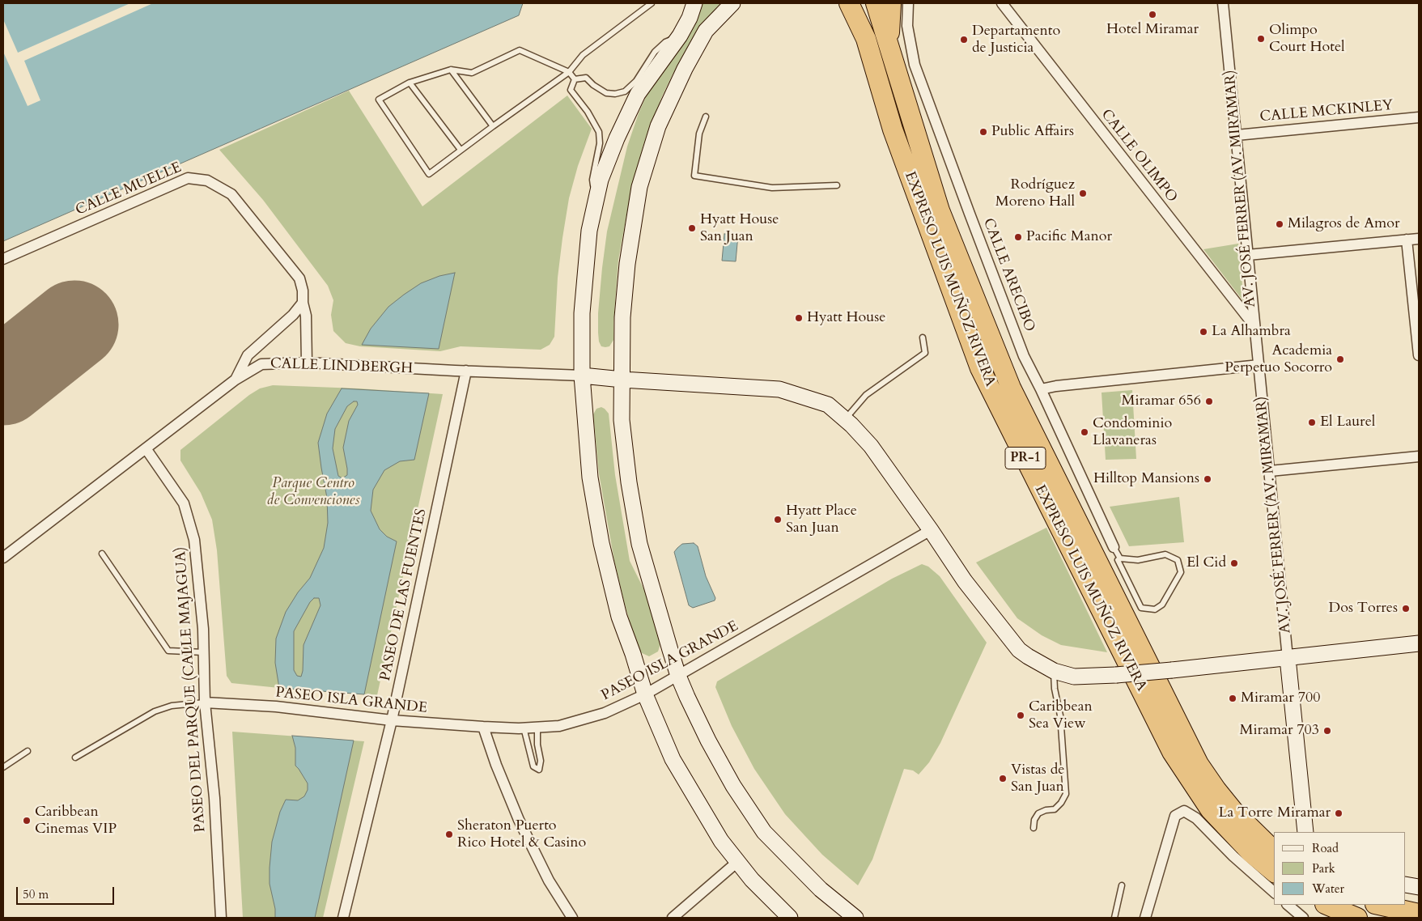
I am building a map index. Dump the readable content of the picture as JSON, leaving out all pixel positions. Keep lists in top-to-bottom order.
{
  "streets": {
    "highway": ["EXPRESO LUIS MUÑOZ RIVERA", "PR-1"],
    "main road": ["AV. JOSÉ FERRER (AV. MIRAMAR)", "CALLE LINDBERGH"],
    "street": [
      "CALLE MCKINLEY",
      "CALLE OLIMPO",
      "CALLE MUELLE",
      "CALLE ARECIBO",
      "PASEO DE LAS FUENTES",
      "PASEO ISLA GRANDE",
      "PASEO DEL PARQUE (CALLE MAJAGUA)"
    ]
  },
  "crossings": [
    ["CALLE MCKINLEY", "AV. JOSÉ FERRER (AV. MIRAMAR)"],
    ["CALLE OLIMPO", "AV. JOSÉ FERRER (AV. MIRAMAR)"],
    ["AV. JOSÉ FERRER (AV. MIRAMAR)", "CALLE LINDBERGH"],
    ["CALLE MUELLE", "CALLE LINDBERGH"],
    ["CALLE LINDBERGH", "PASEO DE LAS FUENTES"],
    ["CALLE LINDBERGH", "PASEO ISLA GRANDE"],
    ["CALLE LINDBERGH", "PASEO DEL PARQUE (CALLE MAJAGUA)"],
    ["PASEO DE LAS FUENTES", "PASEO ISLA GRANDE"],
    ["PASEO ISLA GRANDE", "PASEO DEL PARQUE (CALLE MAJAGUA)"]
  ],
  "parks": ["Parque Centro de Convenciones"],
  "places": [
    "Hotel Miramar",
    "Olimpo Court Hotel",
    "Departamento de Justicia",
    "Public Affairs",
    "Rodríguez Moreno Hall",
    "Milagros de Amor",
    "Hyatt House San Juan",
    "Pacific Manor",
    "Hyatt House",
    "La Alhambra",
    "Academia Perpetuo Socorro",
    "Miramar 656",
    "El Laurel",
    "Condominio Llavaneras",
    "Hilltop Mansions",
    "Hyatt Place San Juan",
    "El Cid",
    "Dos Torres",
    "Miramar 700",
    "Caribbean Sea View",
    "Miramar 703",
    "Vistas de San Juan",
    "La Torre Miramar",
    "Caribbean Cinemas VIP",
    "Sheraton Puerto Rico Hotel & Casino"
  ],
  "legend": ["Road", "Park", "Water"],
  "scale_bar": "50 m"
}
